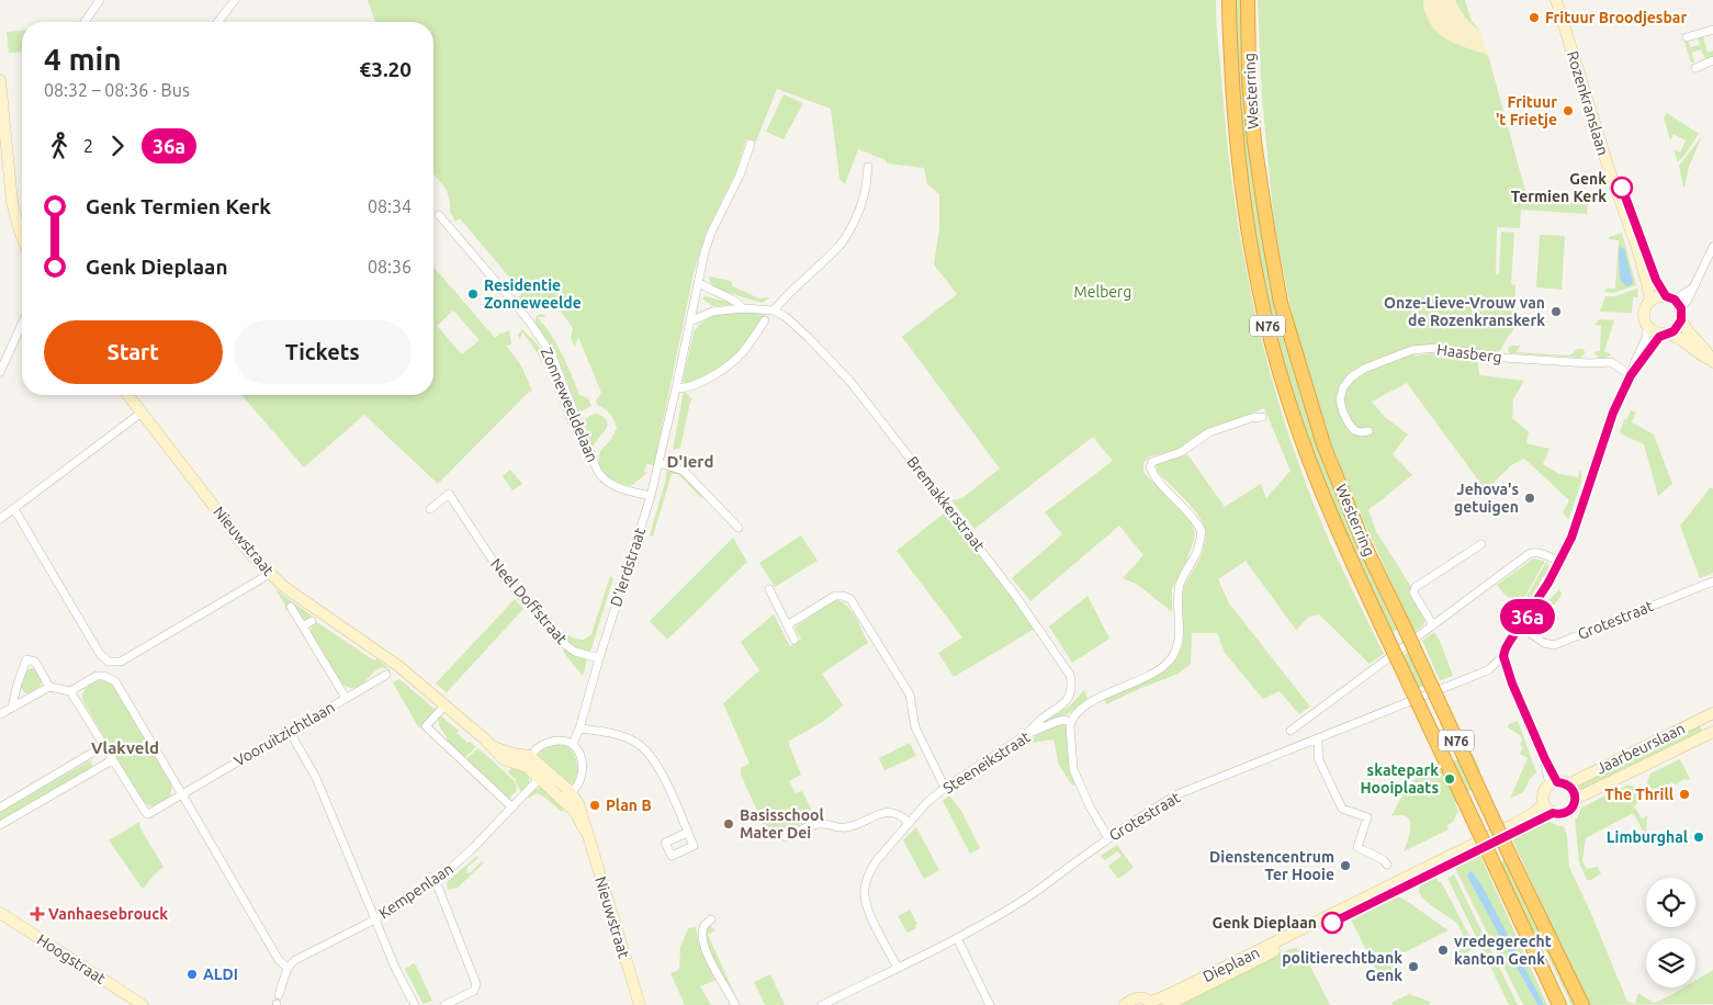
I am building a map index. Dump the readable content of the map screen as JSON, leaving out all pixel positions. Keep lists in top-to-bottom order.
{
  "streets": {
    "highway": ["Westerring", "N76"],
    "street": [
      "Rozenkranslaan",
      "Haasberg",
      "Zonneweeldelaan",
      "Bremakkerstraat",
      "Nieuwstraat",
      "D'Ierdstraat",
      "Neel Doffstraat",
      "Grotestraat",
      "Vooruitzichtlaan",
      "Jaarbeurslaan",
      "Steeneikstraat",
      "Kempenlaan",
      "Hoogstraat",
      "Dieplaan"
    ]
  },
  "crossings": [
    ["Rozenkranslaan", "Haasberg"],
    ["Rozenkranslaan", "Grotestraat"],
    ["Zonneweeldelaan", "D'Ierdstraat"],
    ["Bremakkerstraat", "Steeneikstraat"],
    ["Nieuwstraat", "Kempenlaan"],
    ["D'Ierdstraat", "Neel Doffstraat"],
    ["Grotestraat", "Steeneikstraat"],
    ["Jaarbeurslaan", "Dieplaan"]
  ],
  "districts": ["D'Ierd", "Vlakveld"],
  "parks": ["Melberg"],
  "places": {
    "other": [
      "Frituur Broodjesbar",
      "Frituur 't Frietje",
      "Genk Termien Kerk",
      "Residentie Zonneweelde",
      "Onze-Lieve-Vrouw van de Rozenkranskerk",
      "Jehova's getuigen",
      "skatepark Hooiplaats",
      "The Thrill",
      "Plan B",
      "Basisschool Mater Dei",
      "Limburghal",
      "Dienstencentrum Ter Hooie",
      "Genk Dieplaan",
      "vredegerecht kanton Genk",
      "politierechtbank Genk",
      "ALDI"
    ],
    "health": ["Vanhaesebrouck"]
  },
  "lines": ["bus line 36a"],
  "page": {
    "on_map": "36a",
    "heading": ["4 min", "08:32 – 08:36 · Bus", "€3.20"],
    "legs": ["2", "36a"],
    "list": [
      {
        "name": "Genk Termien Kerk",
        "value": "08:34"
      },
      {
        "name": "Genk Dieplaan",
        "value": "08:36"
      }
    ],
    "buttons": ["Start", "Tickets"]
  }
}
